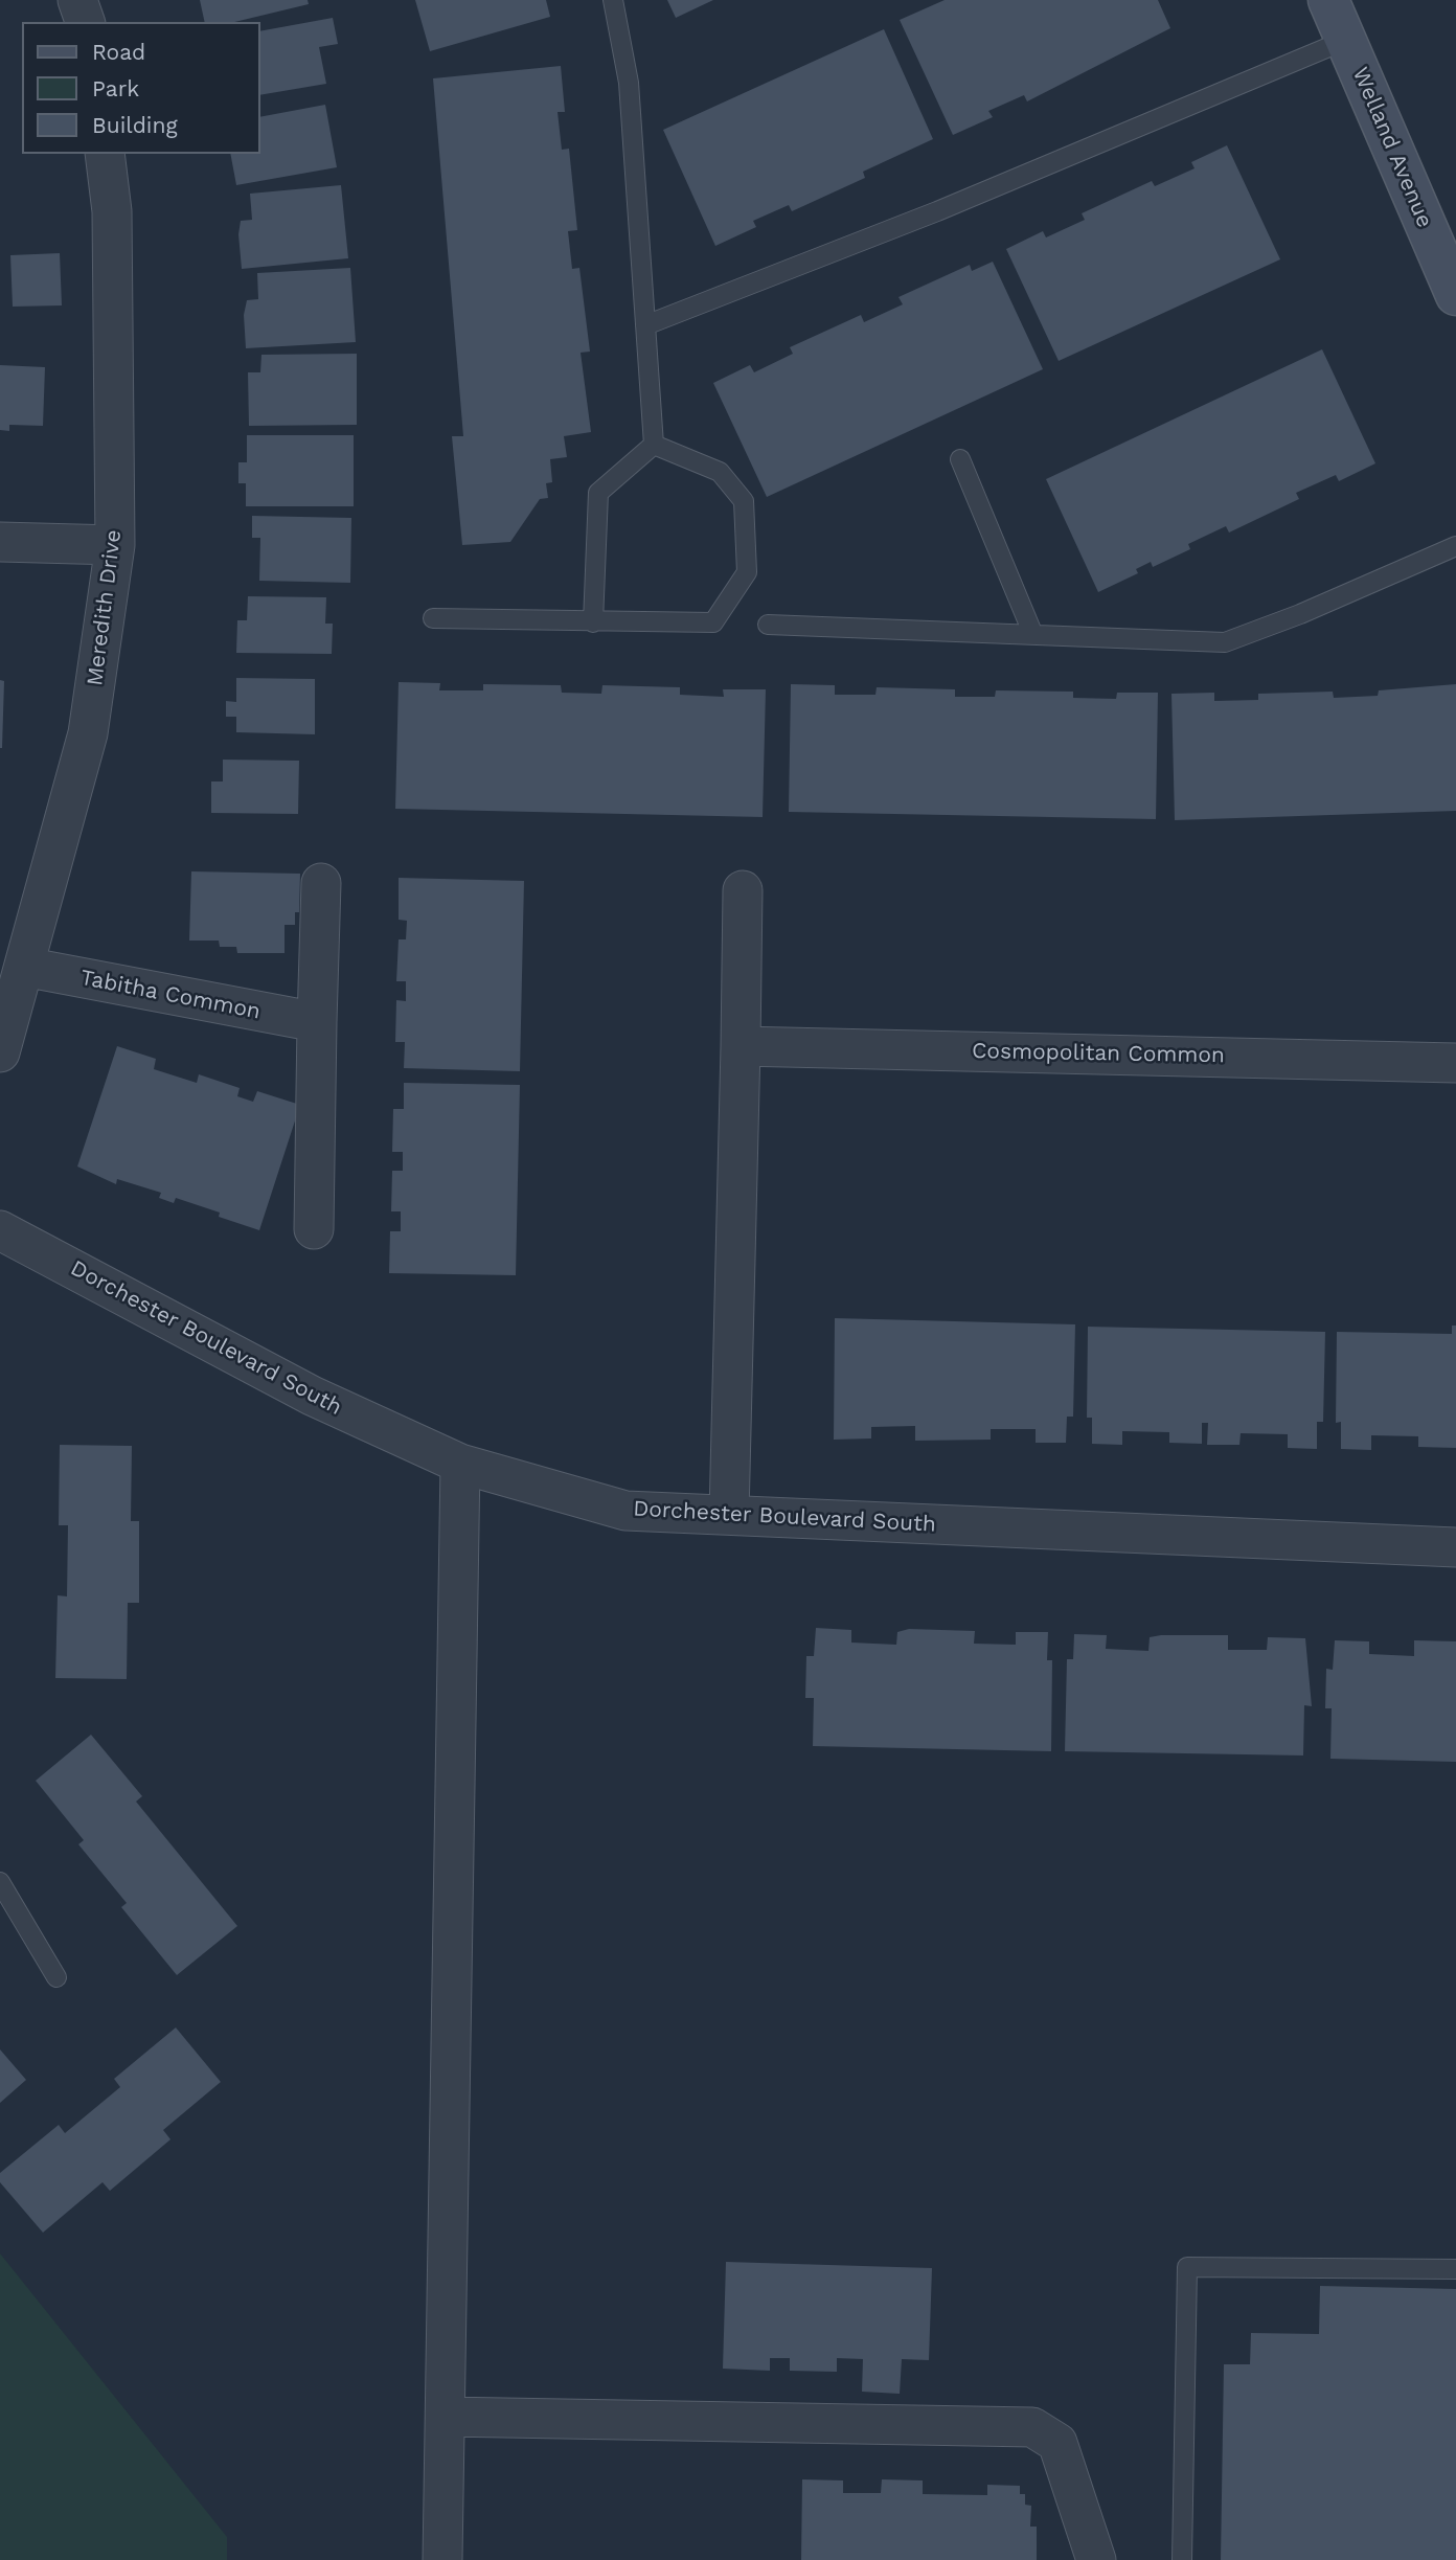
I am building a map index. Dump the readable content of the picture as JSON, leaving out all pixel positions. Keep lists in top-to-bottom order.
{
  "streets": {
    "street": [
      "Welland Avenue",
      "Meredith Drive",
      "Tabitha Common",
      "Cosmopolitan Common",
      "Dorchester Boulevard South"
    ]
  },
  "crossings": [
    ["Meredith Drive", "Tabitha Common"]
  ],
  "legend": ["Road", "Park", "Building"]
}
